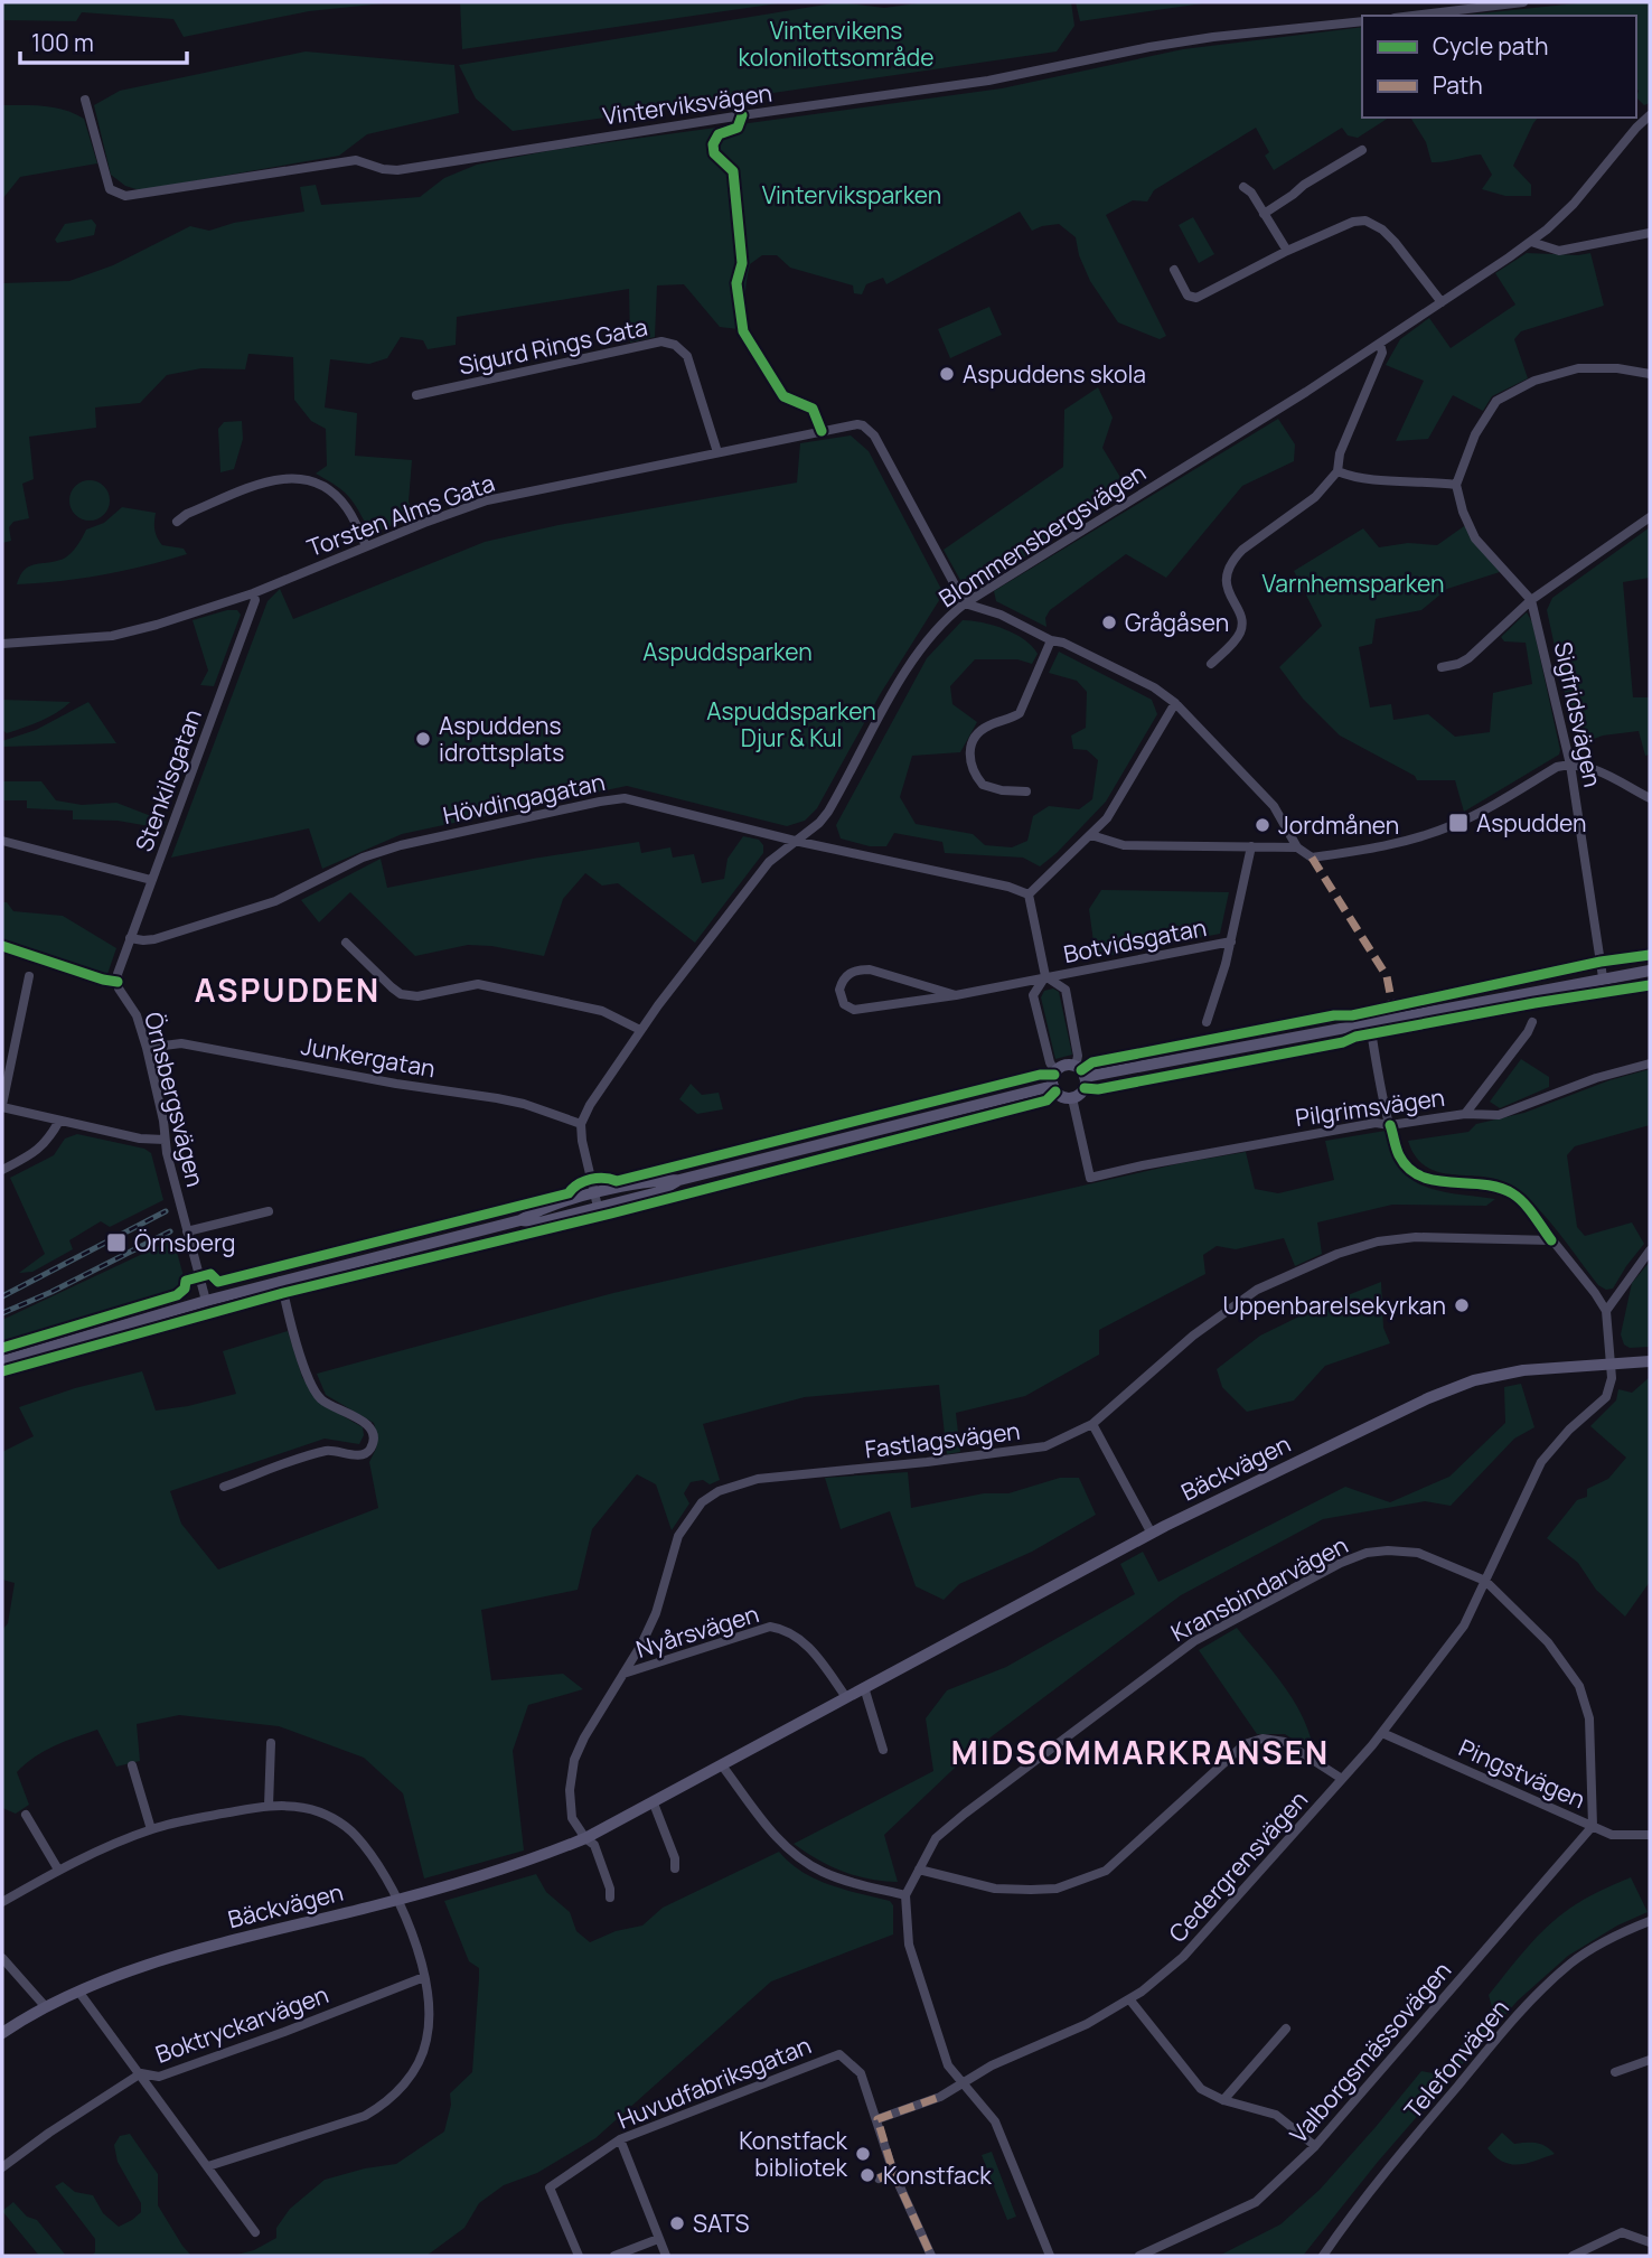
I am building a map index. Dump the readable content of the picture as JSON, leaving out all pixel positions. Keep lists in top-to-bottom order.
{
  "streets": {
    "street": [
      "Vinterviksvägen",
      "Sigurd Rings Gata",
      "Torsten Alms Gata",
      "Blommensbergsvägen",
      "Sigfridsvägen",
      "Stenkilsgatan",
      "Hövdingagatan",
      "Botvidsgatan",
      "Junkergatan",
      "Örnsbergsvägen",
      "Pilgrimsvägen",
      "Fastlagsvägen",
      "Bäckvägen",
      "Kransbindarvägen",
      "Nyårsvägen",
      "Pingstvägen",
      "Cedergrensvägen",
      "Boktryckarvägen",
      "Valborgsmässovägen",
      "Telefonvägen",
      "Huvudfabriksgatan"
    ]
  },
  "crossings": [
    ["Sigurd Rings Gata", "Torsten Alms Gata"],
    ["Torsten Alms Gata", "Blommensbergsvägen"],
    ["Torsten Alms Gata", "Stenkilsgatan"],
    ["Blommensbergsvägen", "Hövdingagatan"],
    ["Blommensbergsvägen", "Junkergatan"],
    ["Stenkilsgatan", "Hövdingagatan"],
    ["Stenkilsgatan", "Örnsbergsvägen"],
    ["Junkergatan", "Örnsbergsvägen"],
    ["Fastlagsvägen", "Bäckvägen"],
    ["Fastlagsvägen", "Nyårsvägen"],
    ["Bäckvägen", "Nyårsvägen"],
    ["Bäckvägen", "Cedergrensvägen"],
    ["Kransbindarvägen", "Pingstvägen"],
    ["Kransbindarvägen", "Cedergrensvägen"],
    ["Kransbindarvägen", "Valborgsmässovägen"],
    ["Pingstvägen", "Cedergrensvägen"],
    ["Pingstvägen", "Valborgsmässovägen"],
    ["Cedergrensvägen", "Huvudfabriksgatan"]
  ],
  "districts": ["ASPUDDEN", "MIDSOMMARKRANSEN"],
  "parks": [
    "Vintervikens kolonilottsområde",
    "Vinterviksparken",
    "Varnhemsparken",
    "Aspuddsparken",
    "Aspuddsparken Djur & Kul"
  ],
  "places": {
    "other": [
      "Aspuddens skola",
      "Grågåsen",
      "Aspuddens idrottsplats",
      "Jordmånen",
      "Uppenbarelsekyrkan",
      "Konstfack bibliotek",
      "Konstfack",
      "SATS"
    ],
    "transit": ["Aspudden", "Örnsberg"]
  },
  "legend": ["Cycle path", "Path"],
  "scale_bar": "100 m"
}
